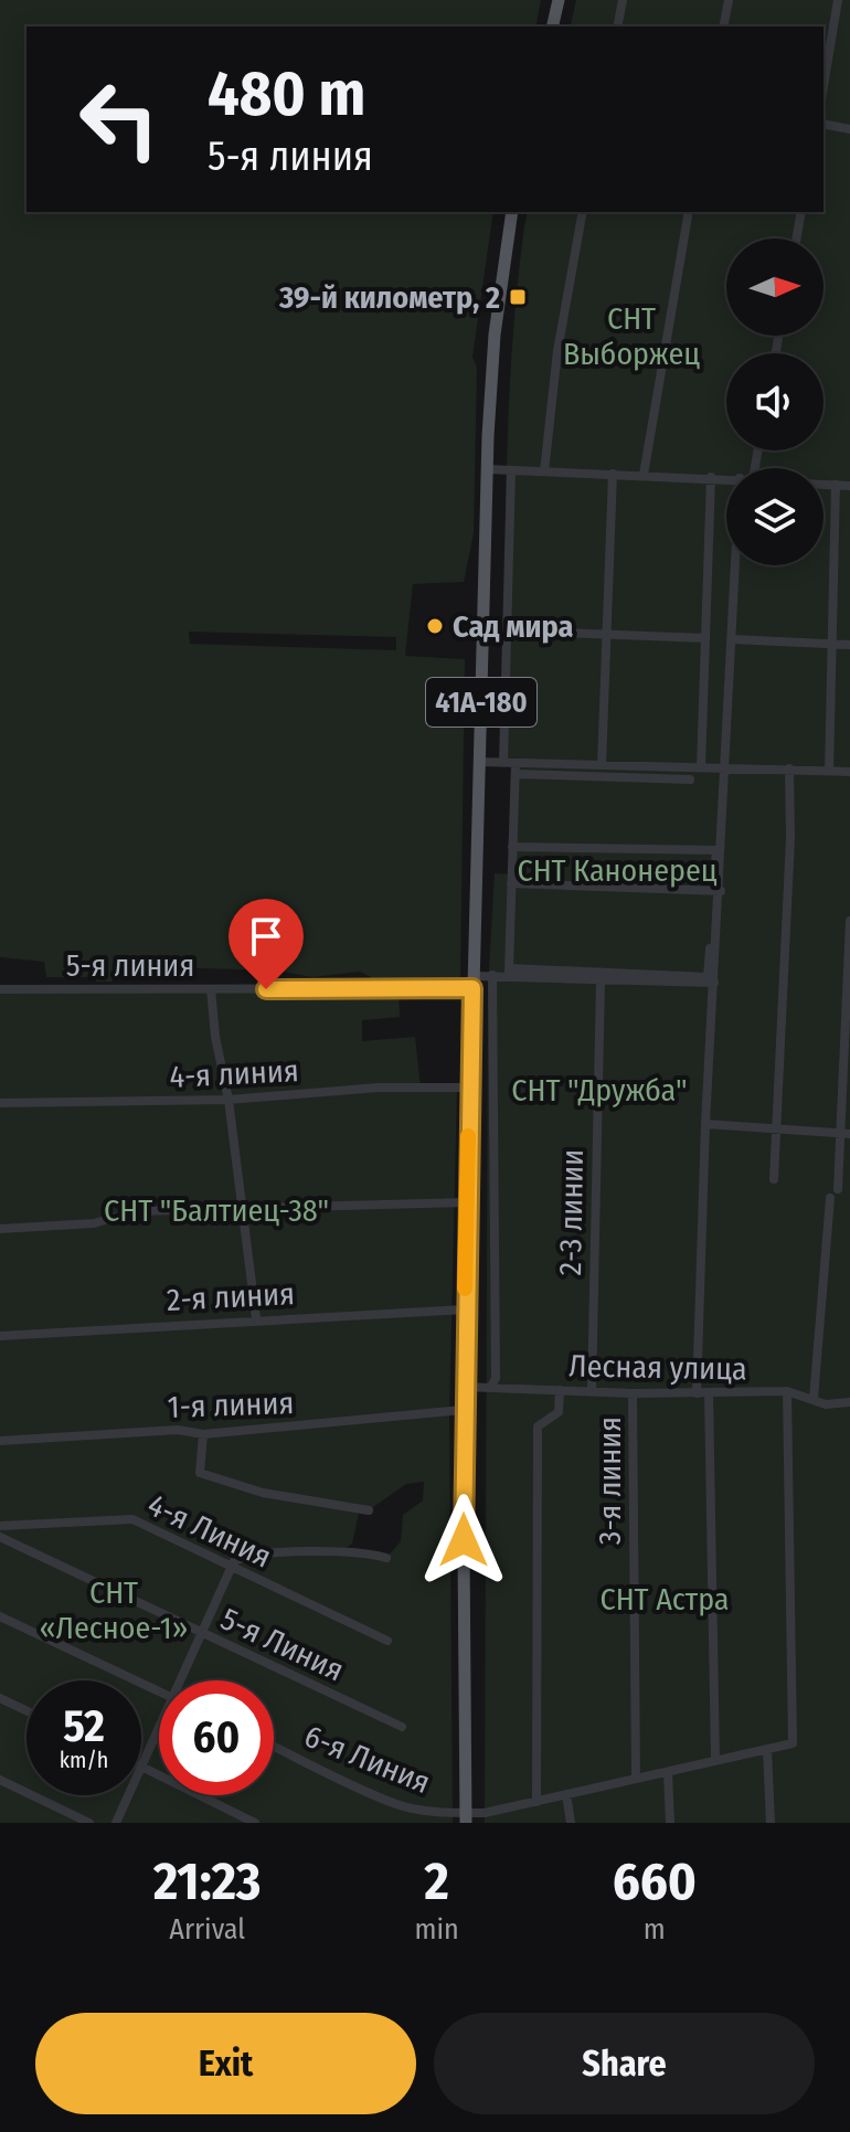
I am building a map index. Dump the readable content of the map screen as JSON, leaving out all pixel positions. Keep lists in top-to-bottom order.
{
  "streets": {
    "main road": ["41А-180"],
    "street": [
      "5-я линия",
      "4-я линия",
      "2-3 линии",
      "2-я линия",
      "Лесная улица",
      "1-я линия",
      "3-я линия",
      "4-я Линия",
      "5-я Линия",
      "6-я Линия"
    ]
  },
  "crossings": [
    ["41А-180", "5-я линия"],
    ["41А-180", "4-я линия"],
    ["41А-180", "2-я линия"],
    ["41А-180", "Лесная улица"],
    ["41А-180", "1-я линия"],
    ["41А-180", "6-я Линия"],
    ["2-3 линии", "Лесная улица"],
    ["Лесная улица", "3-я линия"],
    ["Лесная улица", "6-я Линия"],
    ["3-я линия", "6-я Линия"]
  ],
  "parks": [
    "СНТ Выборжец",
    "СНТ Канонерец",
    "СНТ \"Дружба\"",
    "СНТ \"Балтиец-38\"",
    "СНТ «Лесное-1»",
    "СНТ Астра"
  ],
  "places": {
    "transit": ["39-й километр, 2"],
    "other": ["Сад мира"]
  },
  "north": "right",
  "page": {
    "turn": ["480 m", "5-я линия"],
    "speed": "52 km/h",
    "limit": "60",
    "eta": [
      "21:23",
      "Arrival",
      "2",
      "min",
      "660",
      "m"
    ],
    "buttons": ["Exit", "Share"]
  }
}
